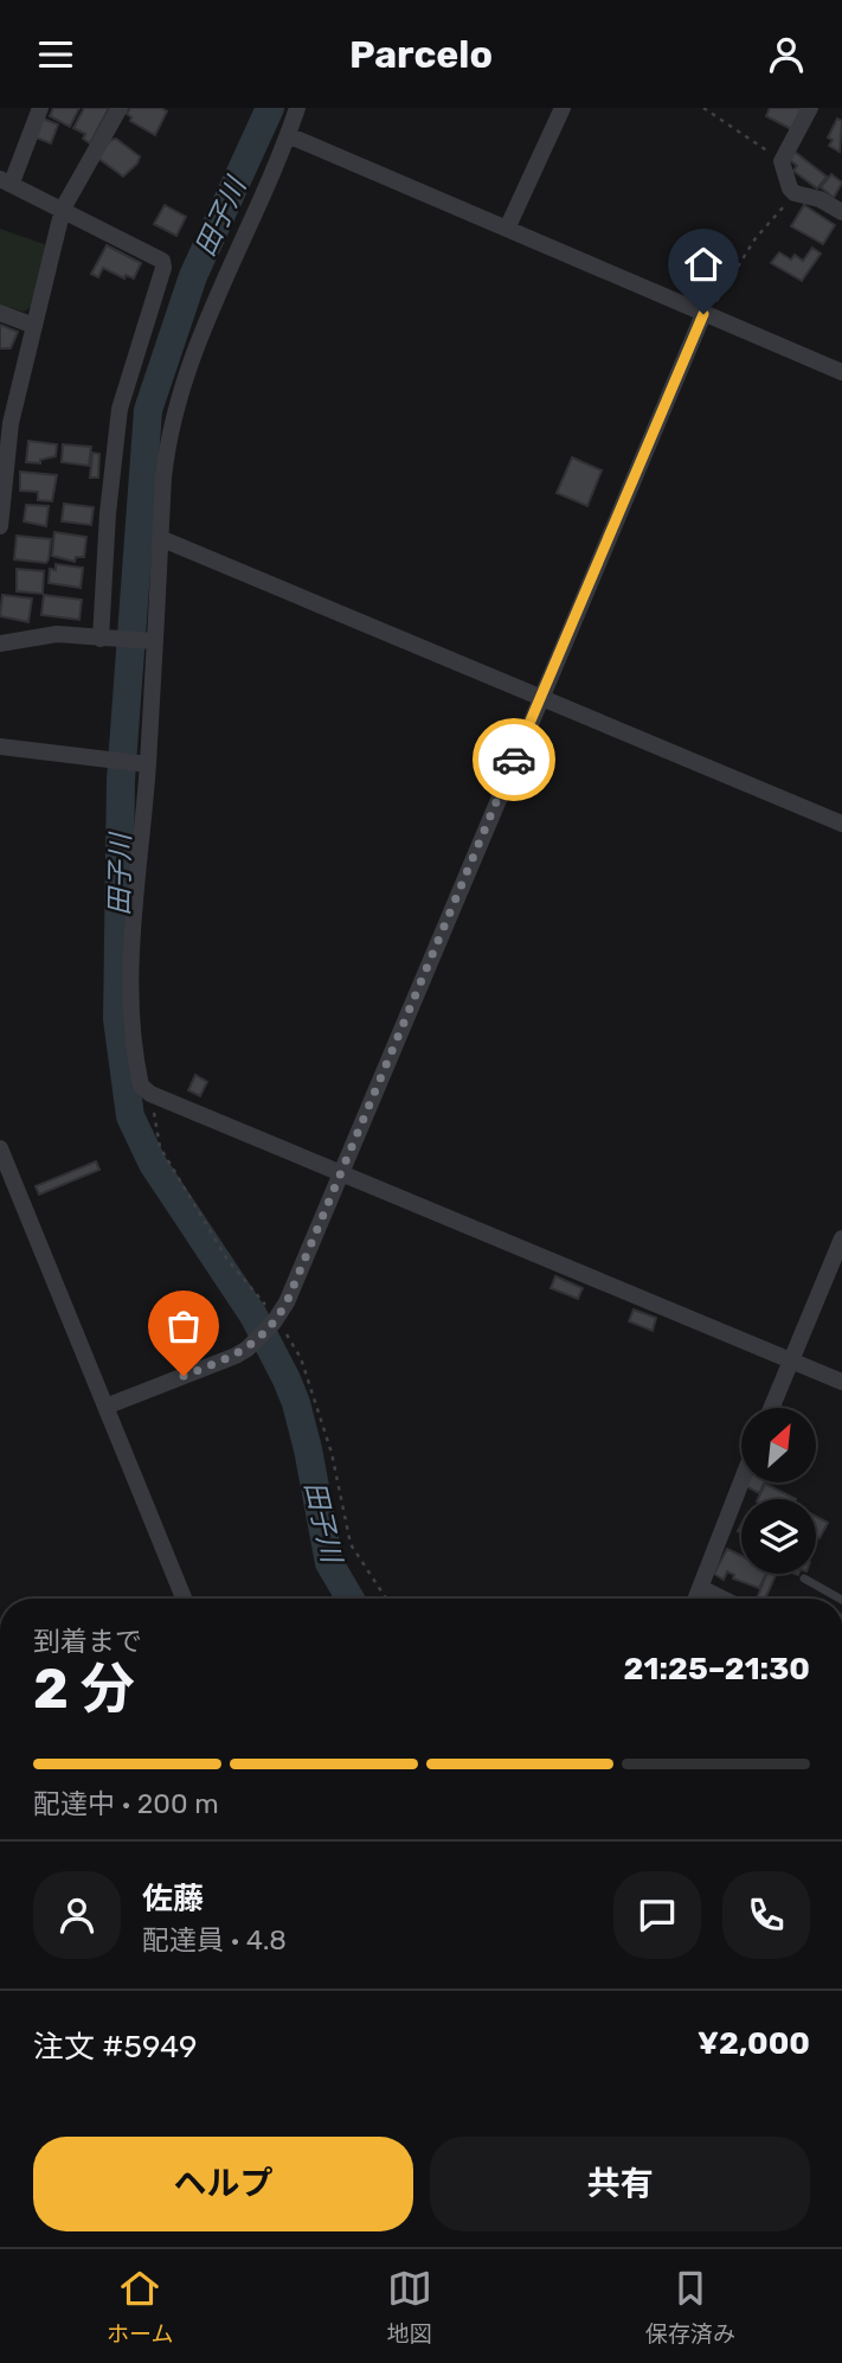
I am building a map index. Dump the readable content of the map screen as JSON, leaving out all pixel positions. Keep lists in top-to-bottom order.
{
  "water": ["田子川"],
  "north": "top right",
  "page": {
    "header": "Parcelo",
    "heading": ["2 分", "到着まで", "21:25–21:30"],
    "panel": [
      "佐藤",
      "配達員 · 4.8",
      "注文 #5949",
      "¥2,000"
    ],
    "bar": "配達中 · 200 m",
    "buttons": ["ヘルプ", "共有"],
    "tabs": ["ホーム", "地図", "保存済み"]
  }
}
